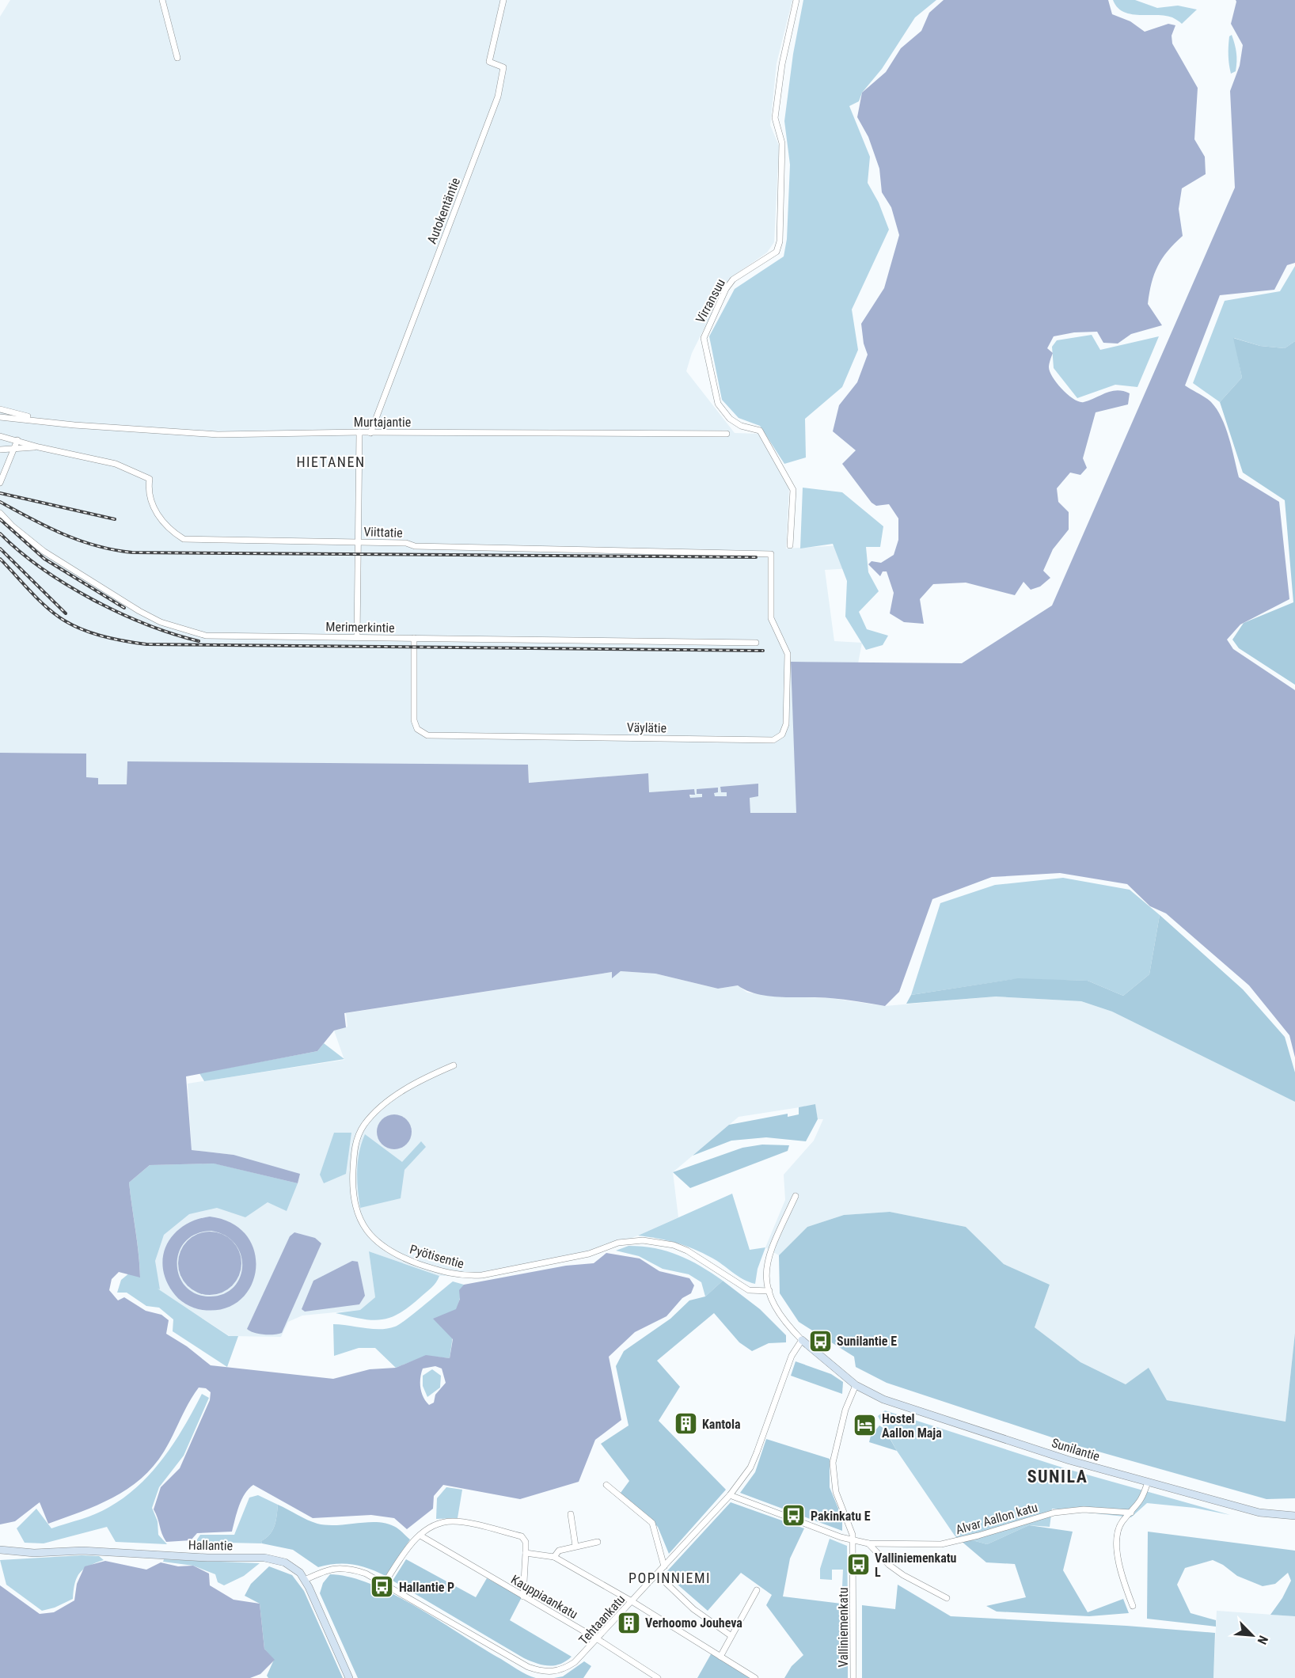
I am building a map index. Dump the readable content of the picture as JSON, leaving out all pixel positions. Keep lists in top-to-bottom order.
{
  "streets": {
    "street": [
      "Autokentäntie",
      "Virransuu",
      "Murtajantie",
      "Viittatie",
      "Merimerkintie",
      "Väylätie",
      "Pyötisentie",
      "Sunilantie",
      "Alvar Aallon katu",
      "Hallantie",
      "Kauppiaankatu",
      "Tehtaankatu",
      "Valliniemenkatu"
    ]
  },
  "crossings": [
    ["Autokentäntie", "Murtajantie"],
    ["Viittatie", "Väylätie"],
    ["Merimerkintie", "Väylätie"],
    ["Sunilantie", "Tehtaankatu"],
    ["Sunilantie", "Valliniemenkatu"],
    ["Alvar Aallon katu", "Tehtaankatu"],
    ["Alvar Aallon katu", "Valliniemenkatu"],
    ["Hallantie", "Tehtaankatu"],
    ["Kauppiaankatu", "Tehtaankatu"]
  ],
  "districts": ["HIETANEN", "SUNILA", "POPINNIEMI"],
  "places": {
    "bus stop": [
      "Sunilantie E",
      "Pakinkatu E",
      "Valliniemenkatu L",
      "Hallantie P"
    ],
    "building": ["Kantola", "Verhoomo Jouheva"],
    "hotel": ["Hostel Aallon Maja"]
  },
  "north": "bottom right"
}
